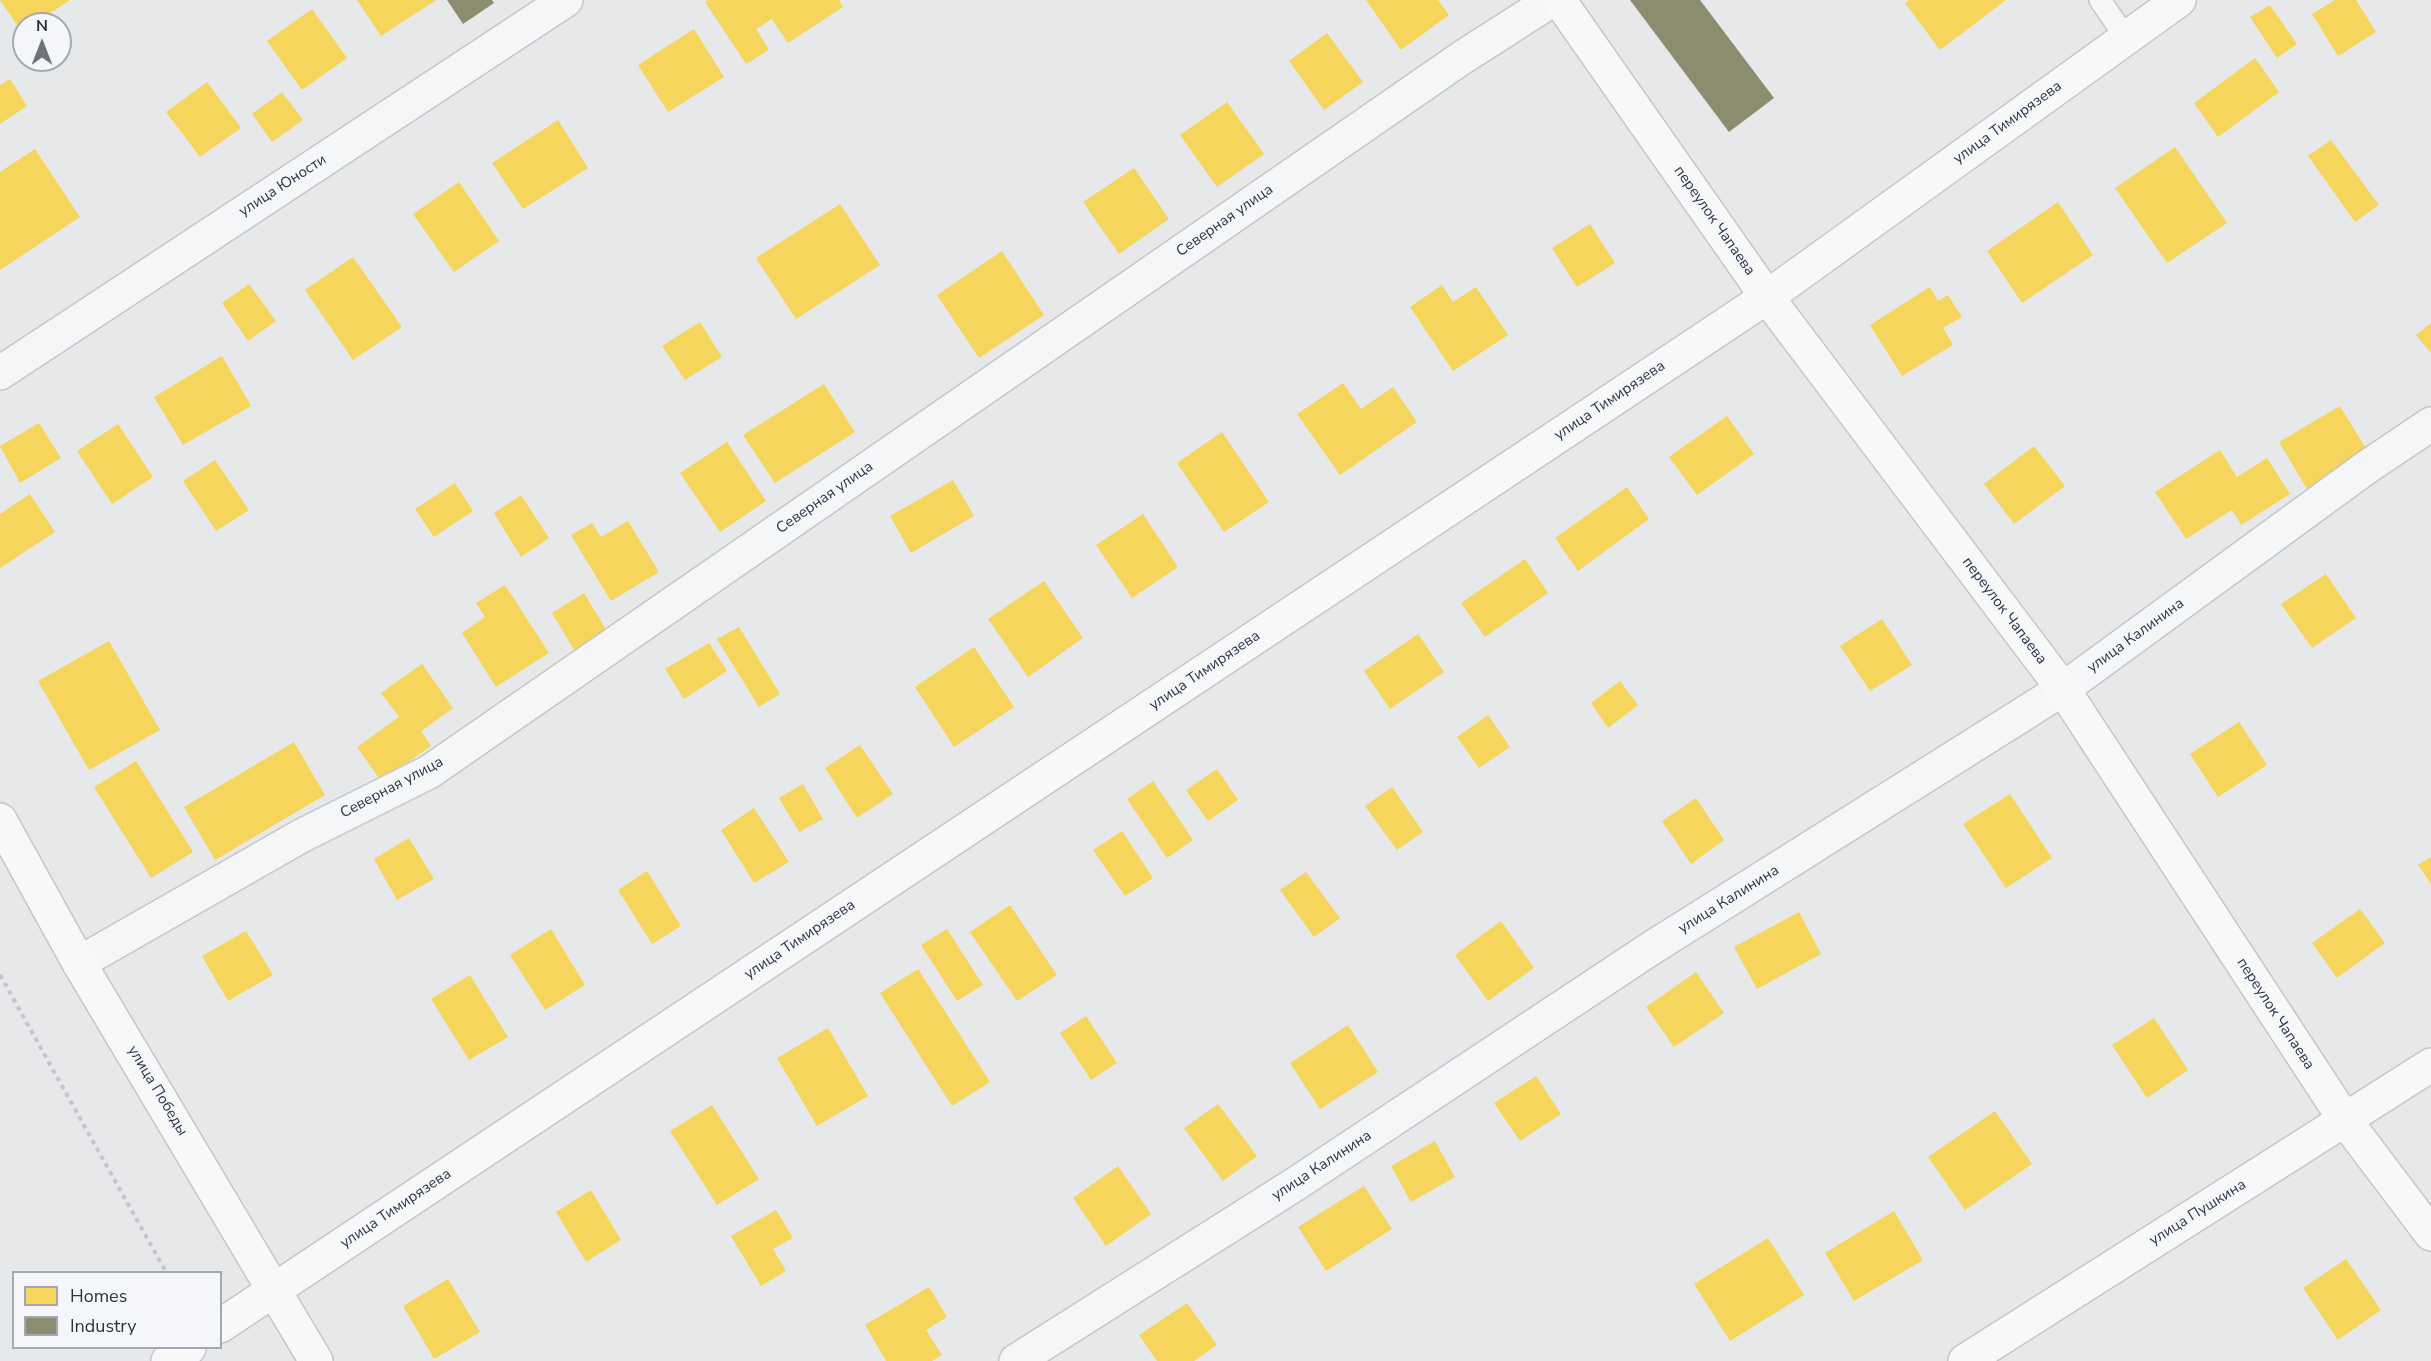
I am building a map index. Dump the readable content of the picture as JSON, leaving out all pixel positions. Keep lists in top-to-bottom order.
{
  "streets": {
    "street": [
      "улица Тимирязева",
      "улица Юности",
      "Северная улица",
      "переулок Чапаева",
      "улица Калинина",
      "улица Победы",
      "улица Пушкина"
    ]
  },
  "crossings": [
    ["улица Тимирязева", "переулок Чапаева"],
    ["улица Тимирязева", "улица Победы"],
    ["Северная улица", "улица Победы"],
    ["переулок Чапаева", "улица Калинина"],
    ["переулок Чапаева", "улица Пушкина"]
  ],
  "legend": ["Homes", "Industry"],
  "north": "top"
}
